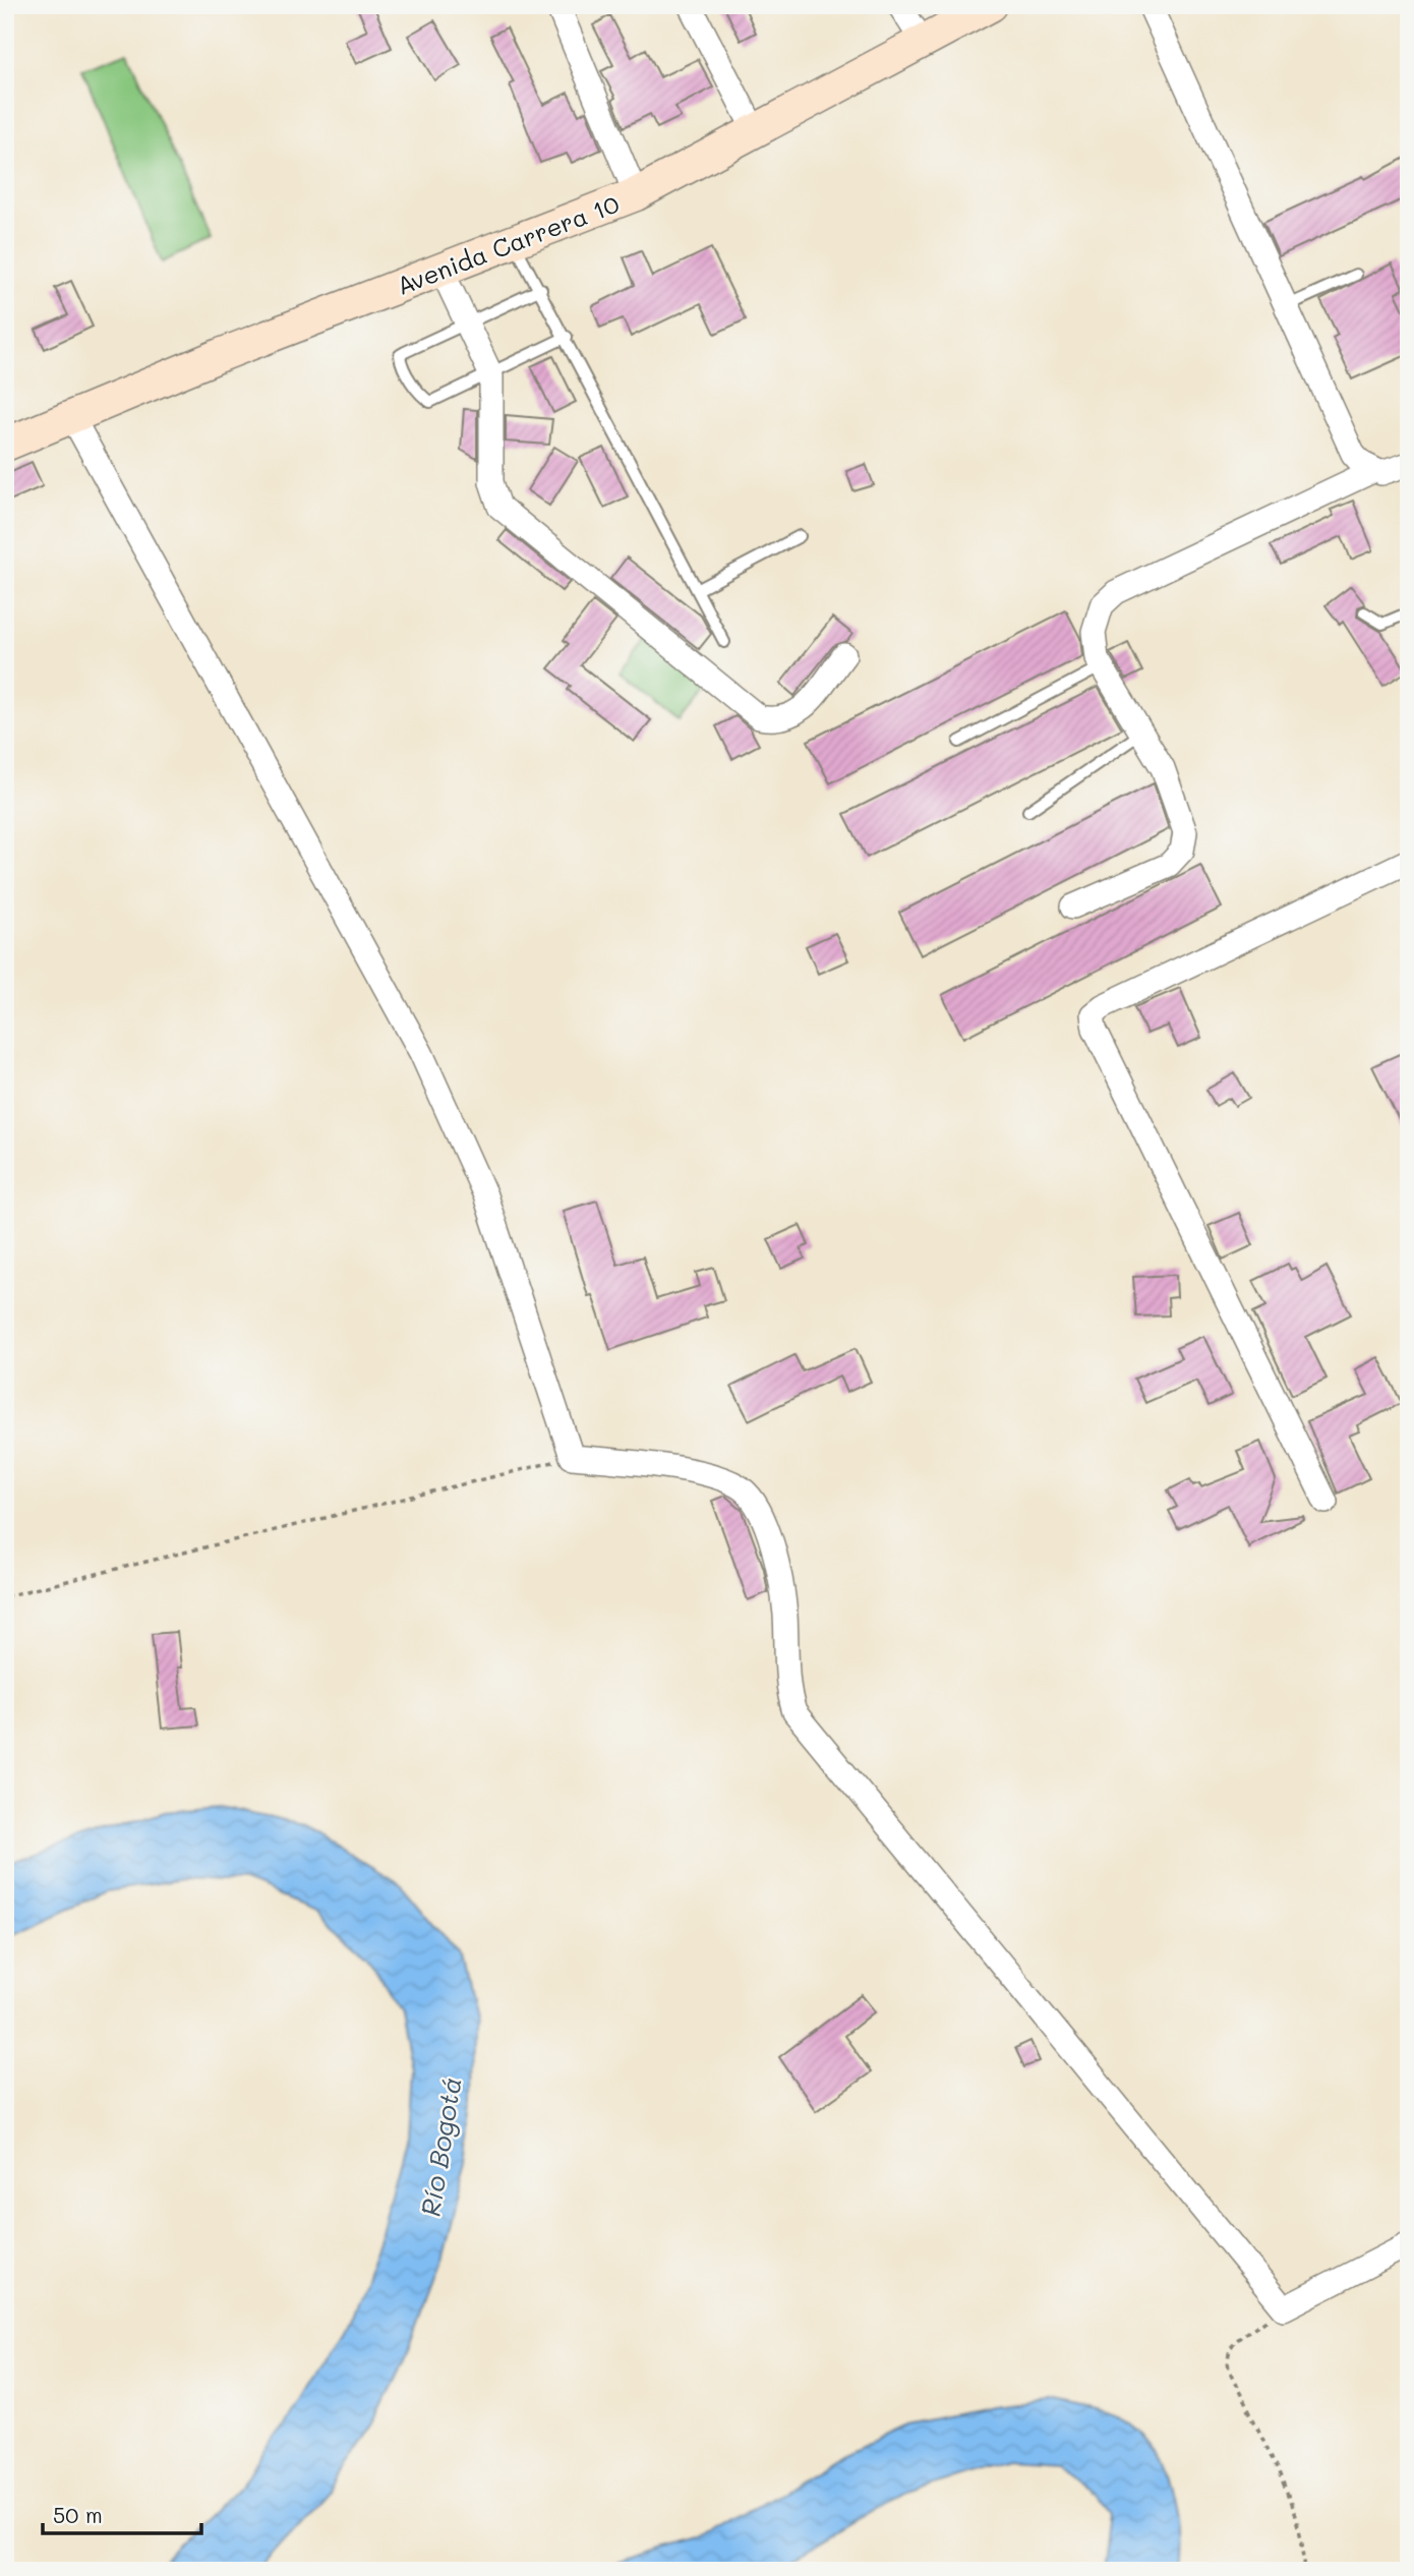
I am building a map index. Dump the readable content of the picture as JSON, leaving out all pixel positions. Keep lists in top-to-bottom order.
{
  "streets": {
    "street": ["Avenida Carrera 10"]
  },
  "water": ["Río Bogotá"],
  "scale_bar": "50 m"
}
